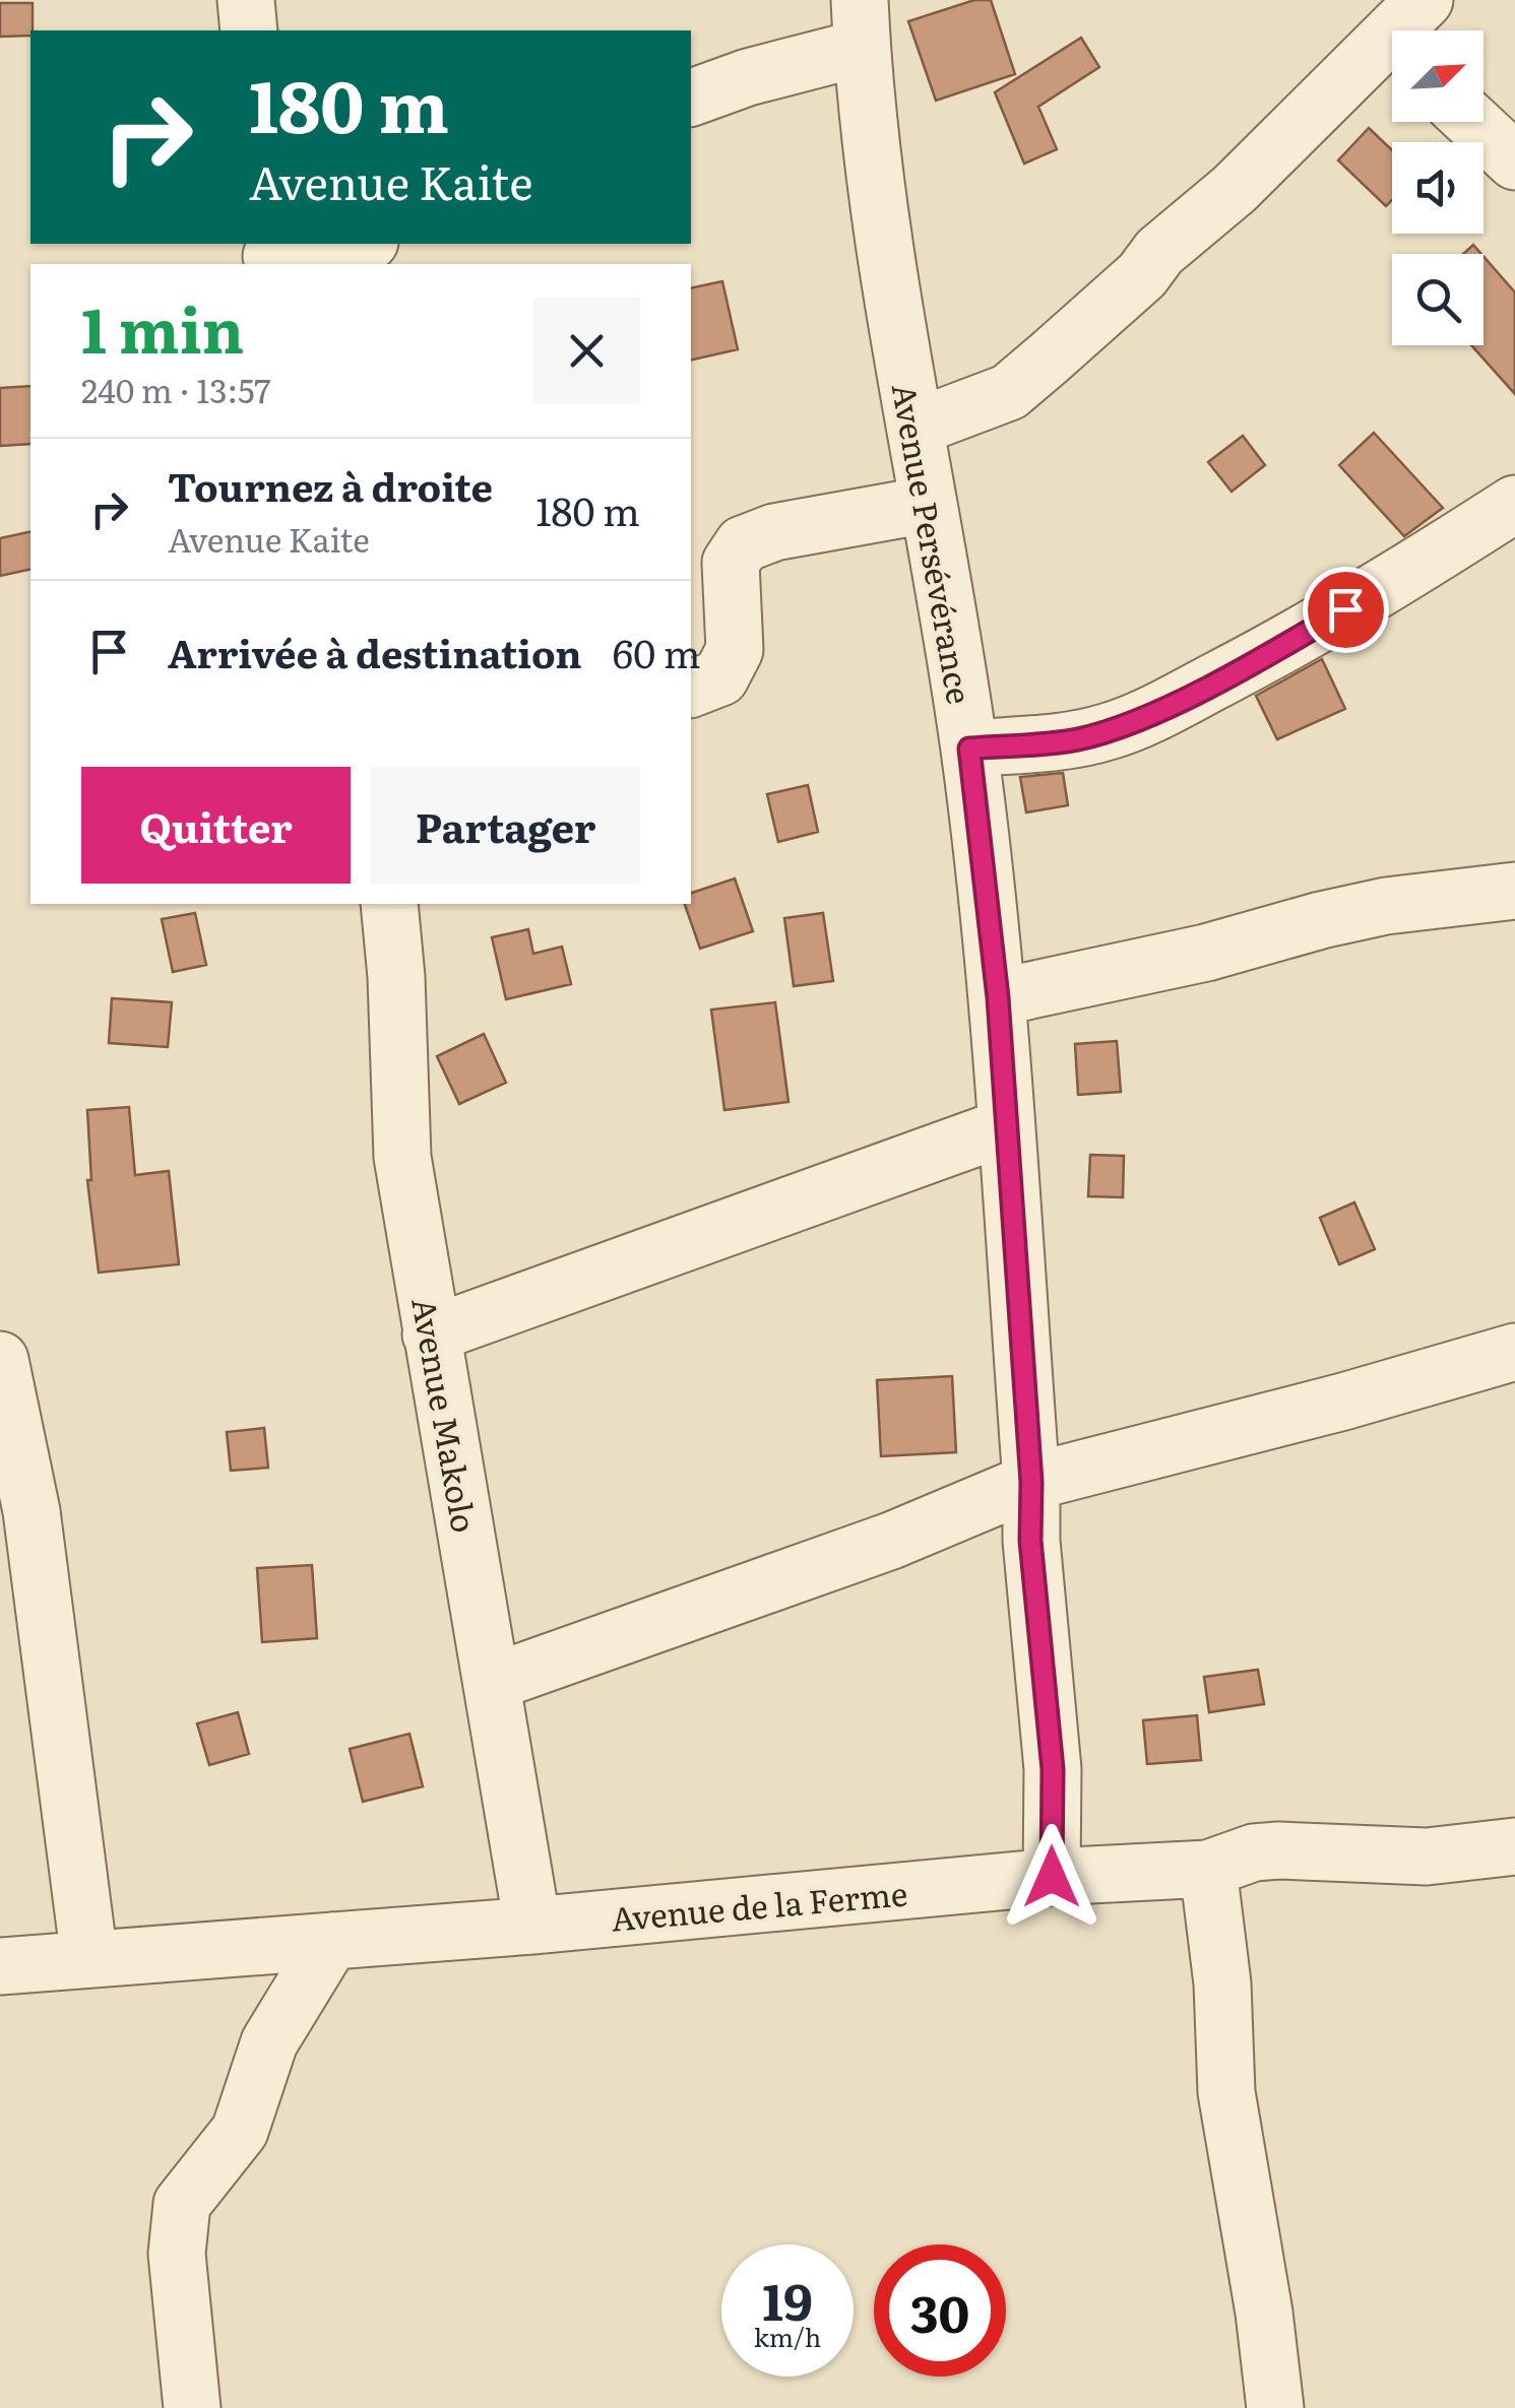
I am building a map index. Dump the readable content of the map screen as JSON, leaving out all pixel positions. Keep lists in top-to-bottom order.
{
  "streets": {
    "street": ["Avenue Persévérance", "Avenue Makolo", "Avenue de la Ferme"]
  },
  "crossings": [
    ["Avenue Persévérance", "Avenue de la Ferme"],
    ["Avenue Makolo", "Avenue de la Ferme"]
  ],
  "north": "top right",
  "page": {
    "turn": ["180 m", "Avenue Kaite"],
    "heading": ["1 min", "240 m · 13:57"],
    "list": [
      {
        "name": "Tournez à droite",
        "note": "Avenue Kaite",
        "value": "180 m"
      },
      {
        "name": "Arrivée à destination",
        "value": "60 m"
      }
    ],
    "buttons": ["Quitter", "Partager"],
    "speed": "19 km/h",
    "limit": "30"
  }
}
